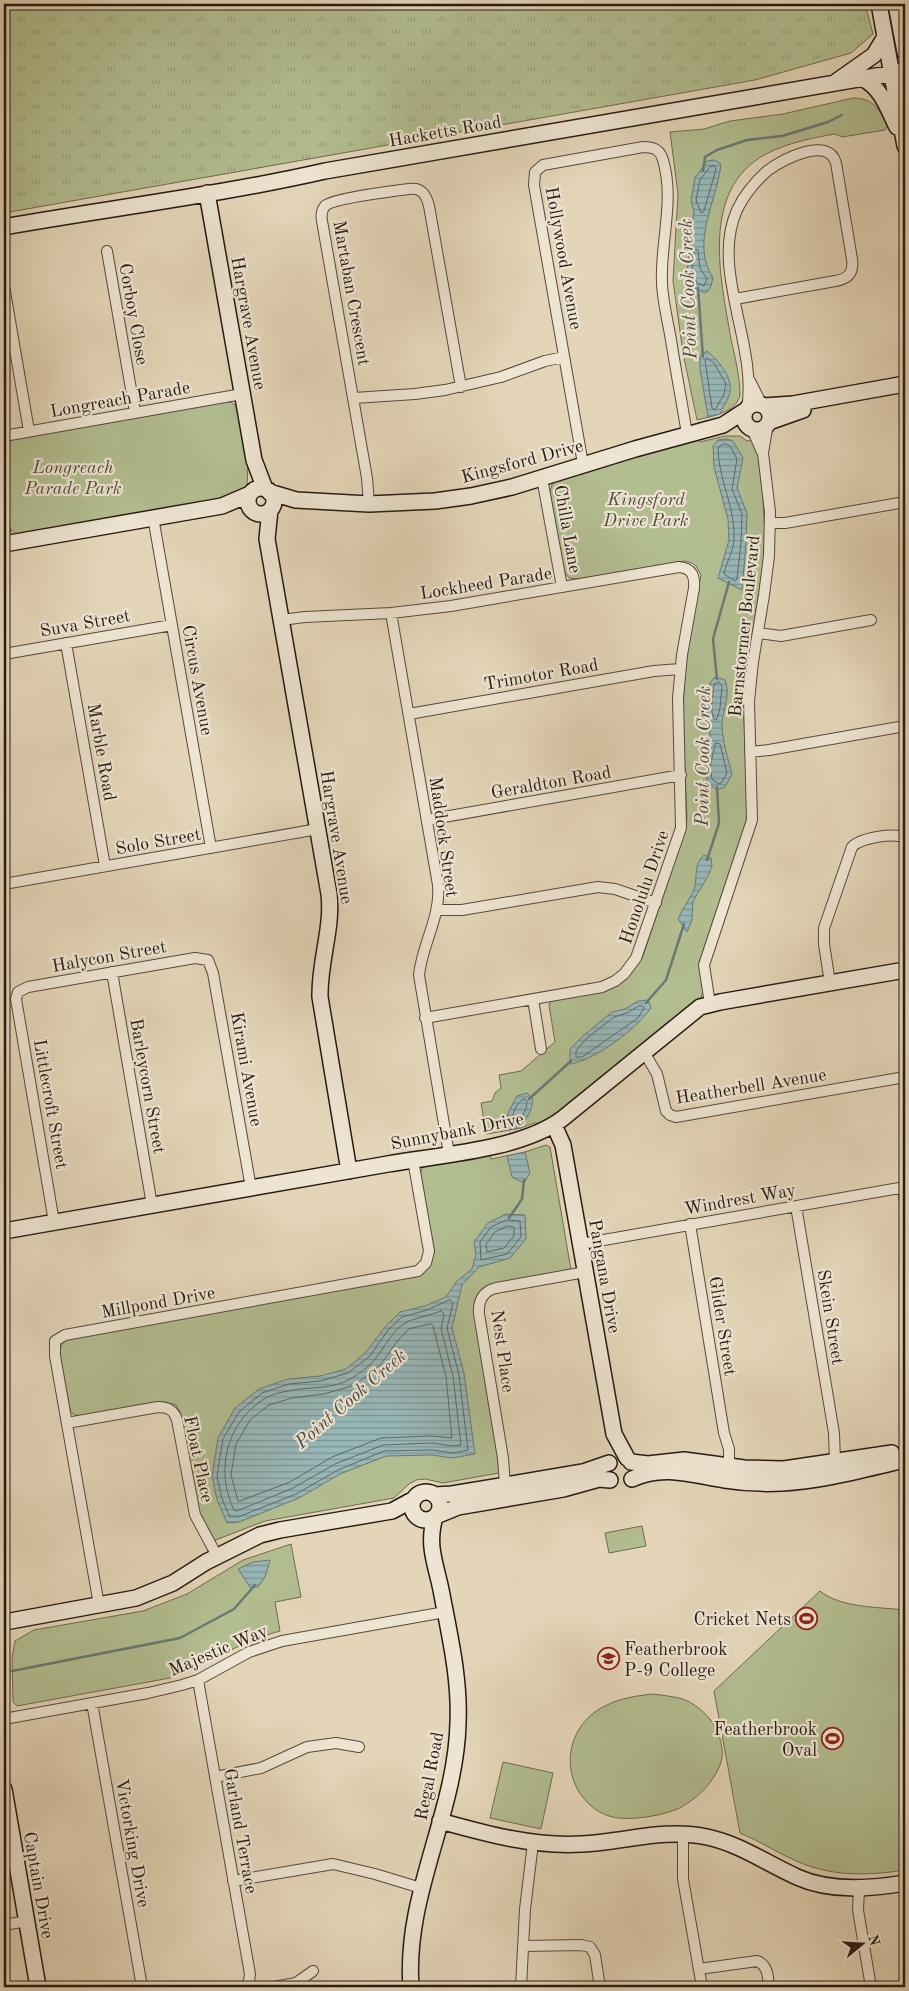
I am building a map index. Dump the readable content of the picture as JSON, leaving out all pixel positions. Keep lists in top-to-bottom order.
{
  "streets": {
    "street": [
      "Hacketts Road",
      "Hollywood Avenue",
      "Martaban Crescent",
      "Corboy Close",
      "Hargrave Avenue",
      "Longreach Parade",
      "Kingsford Drive",
      "Chilla Lane",
      "Lockheed Parade",
      "Suva Street",
      "Barnstormer Boulevard",
      "Trimotor Road",
      "Circus Avenue",
      "Marble Road",
      "Geraldton Road",
      "Maddock Street",
      "Solo Street",
      "Honolulu Drive",
      "Halycon Street",
      "Kirami Avenue",
      "Barleycorn Street",
      "Heatherbell Avenue",
      "Littlecroft Street",
      "Sunnybank Drive",
      "Windrest Way",
      "Pangana Drive",
      "Millpond Drive",
      "Skein Street",
      "Glider Street",
      "Nest Place",
      "Float Place",
      "Majestic Way",
      "Regal Road",
      "Garland Terrace",
      "Victorking Drive",
      "Captain Drive"
    ]
  },
  "crossings": [
    ["Hacketts Road", "Hargrave Avenue"],
    ["Hollywood Avenue", "Kingsford Drive"],
    ["Martaban Crescent", "Kingsford Drive"],
    ["Corboy Close", "Longreach Parade"],
    ["Hargrave Avenue", "Longreach Parade"],
    ["Hargrave Avenue", "Kingsford Drive"],
    ["Hargrave Avenue", "Lockheed Parade"],
    ["Hargrave Avenue", "Solo Street"],
    ["Hargrave Avenue", "Sunnybank Drive"],
    ["Kingsford Drive", "Chilla Lane"],
    ["Kingsford Drive", "Barnstormer Boulevard"],
    ["Chilla Lane", "Lockheed Parade"],
    ["Lockheed Parade", "Maddock Street"],
    ["Lockheed Parade", "Honolulu Drive"],
    ["Suva Street", "Circus Avenue"],
    ["Suva Street", "Marble Road"],
    ["Barnstormer Boulevard", "Sunnybank Drive"],
    ["Trimotor Road", "Maddock Street"],
    ["Trimotor Road", "Honolulu Drive"],
    ["Circus Avenue", "Solo Street"],
    ["Marble Road", "Solo Street"],
    ["Geraldton Road", "Maddock Street"],
    ["Geraldton Road", "Honolulu Drive"],
    ["Maddock Street", "Honolulu Drive"],
    ["Maddock Street", "Sunnybank Drive"],
    ["Halycon Street", "Kirami Avenue"],
    ["Halycon Street", "Barleycorn Street"],
    ["Halycon Street", "Littlecroft Street"],
    ["Kirami Avenue", "Sunnybank Drive"],
    ["Barleycorn Street", "Sunnybank Drive"],
    ["Heatherbell Avenue", "Sunnybank Drive"],
    ["Littlecroft Street", "Sunnybank Drive"],
    ["Sunnybank Drive", "Pangana Drive"],
    ["Sunnybank Drive", "Millpond Drive"],
    ["Windrest Way", "Pangana Drive"],
    ["Windrest Way", "Skein Street"],
    ["Windrest Way", "Glider Street"],
    ["Pangana Drive", "Nest Place"],
    ["Millpond Drive", "Float Place"],
    ["Majestic Way", "Regal Road"],
    ["Majestic Way", "Garland Terrace"],
    ["Majestic Way", "Victorking Drive"]
  ],
  "water": ["Point Cook Creek"],
  "parks": ["Longreach Parade Park", "Kingsford Drive Park"],
  "places": {
    "sports": ["Cricket Nets", "Featherbrook Oval"],
    "school or university": ["Featherbrook P-9 College"]
  },
  "north": "right"
}
